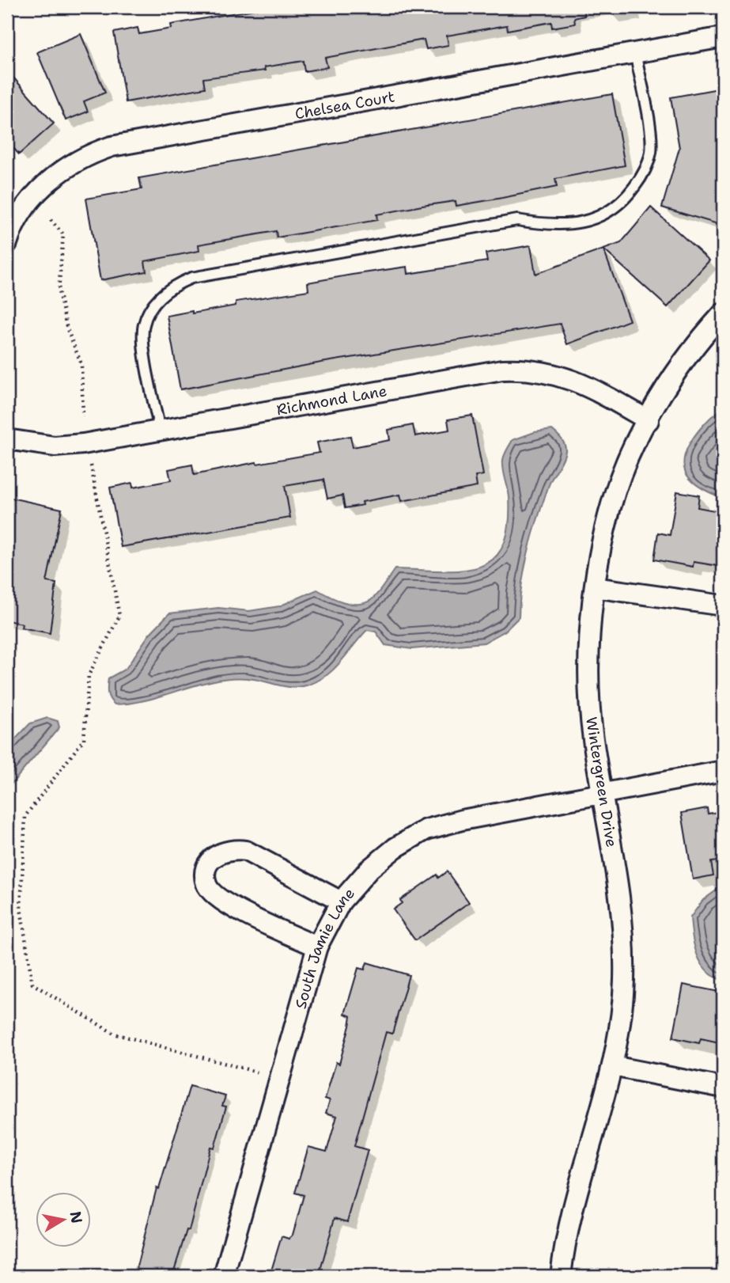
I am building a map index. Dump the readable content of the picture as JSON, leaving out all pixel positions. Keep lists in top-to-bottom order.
{
  "streets": {
    "street": [
      "Chelsea Court",
      "Richmond Lane",
      "Wintergreen Drive",
      "South Jamie Lane"
    ]
  },
  "crossings": [
    ["Richmond Lane", "Wintergreen Drive"],
    ["Wintergreen Drive", "South Jamie Lane"]
  ],
  "north": "right"
}
